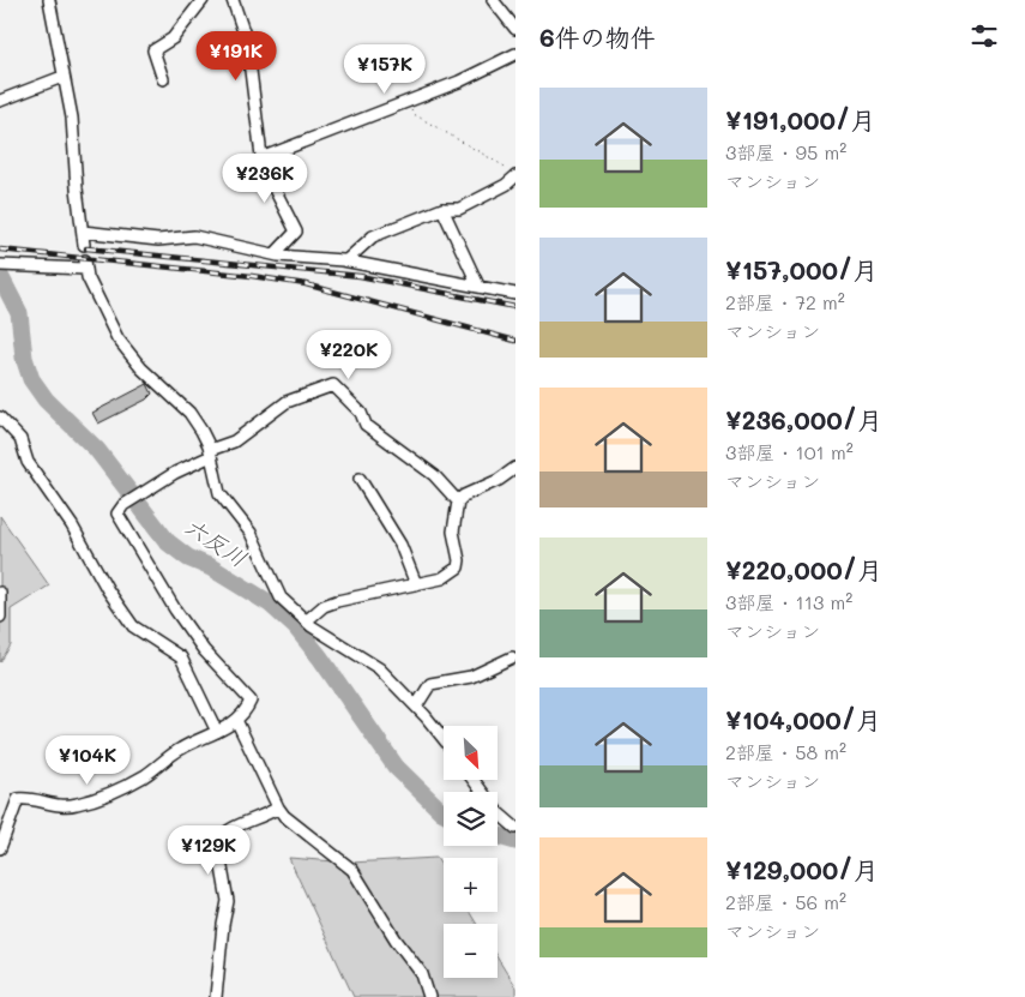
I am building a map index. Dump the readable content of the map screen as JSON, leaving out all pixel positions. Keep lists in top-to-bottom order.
{
  "water": ["六反川"],
  "north": "bottom right",
  "page": {
    "heading": "6件の物件",
    "price": [
      "¥191K",
      "¥157K",
      "¥236K",
      "¥220K",
      "¥104K",
      "¥129K"
    ],
    "list": [
      {
        "name": "¥191,000/月",
        "note": "3部屋 · 95 m² · マンション"
      },
      {
        "name": "¥157,000/月",
        "note": "2部屋 · 72 m² · マンション"
      },
      {
        "name": "¥236,000/月",
        "note": "3部屋 · 101 m² · マンション"
      },
      {
        "name": "¥220,000/月",
        "note": "3部屋 · 113 m² · マンション"
      },
      {
        "name": "¥104,000/月",
        "note": "2部屋 · 58 m² · マンション"
      },
      {
        "name": "¥129,000/月",
        "note": "2部屋 · 56 m² · マンション"
      }
    ],
    "map_buttons": ["+", "−"]
  }
}
